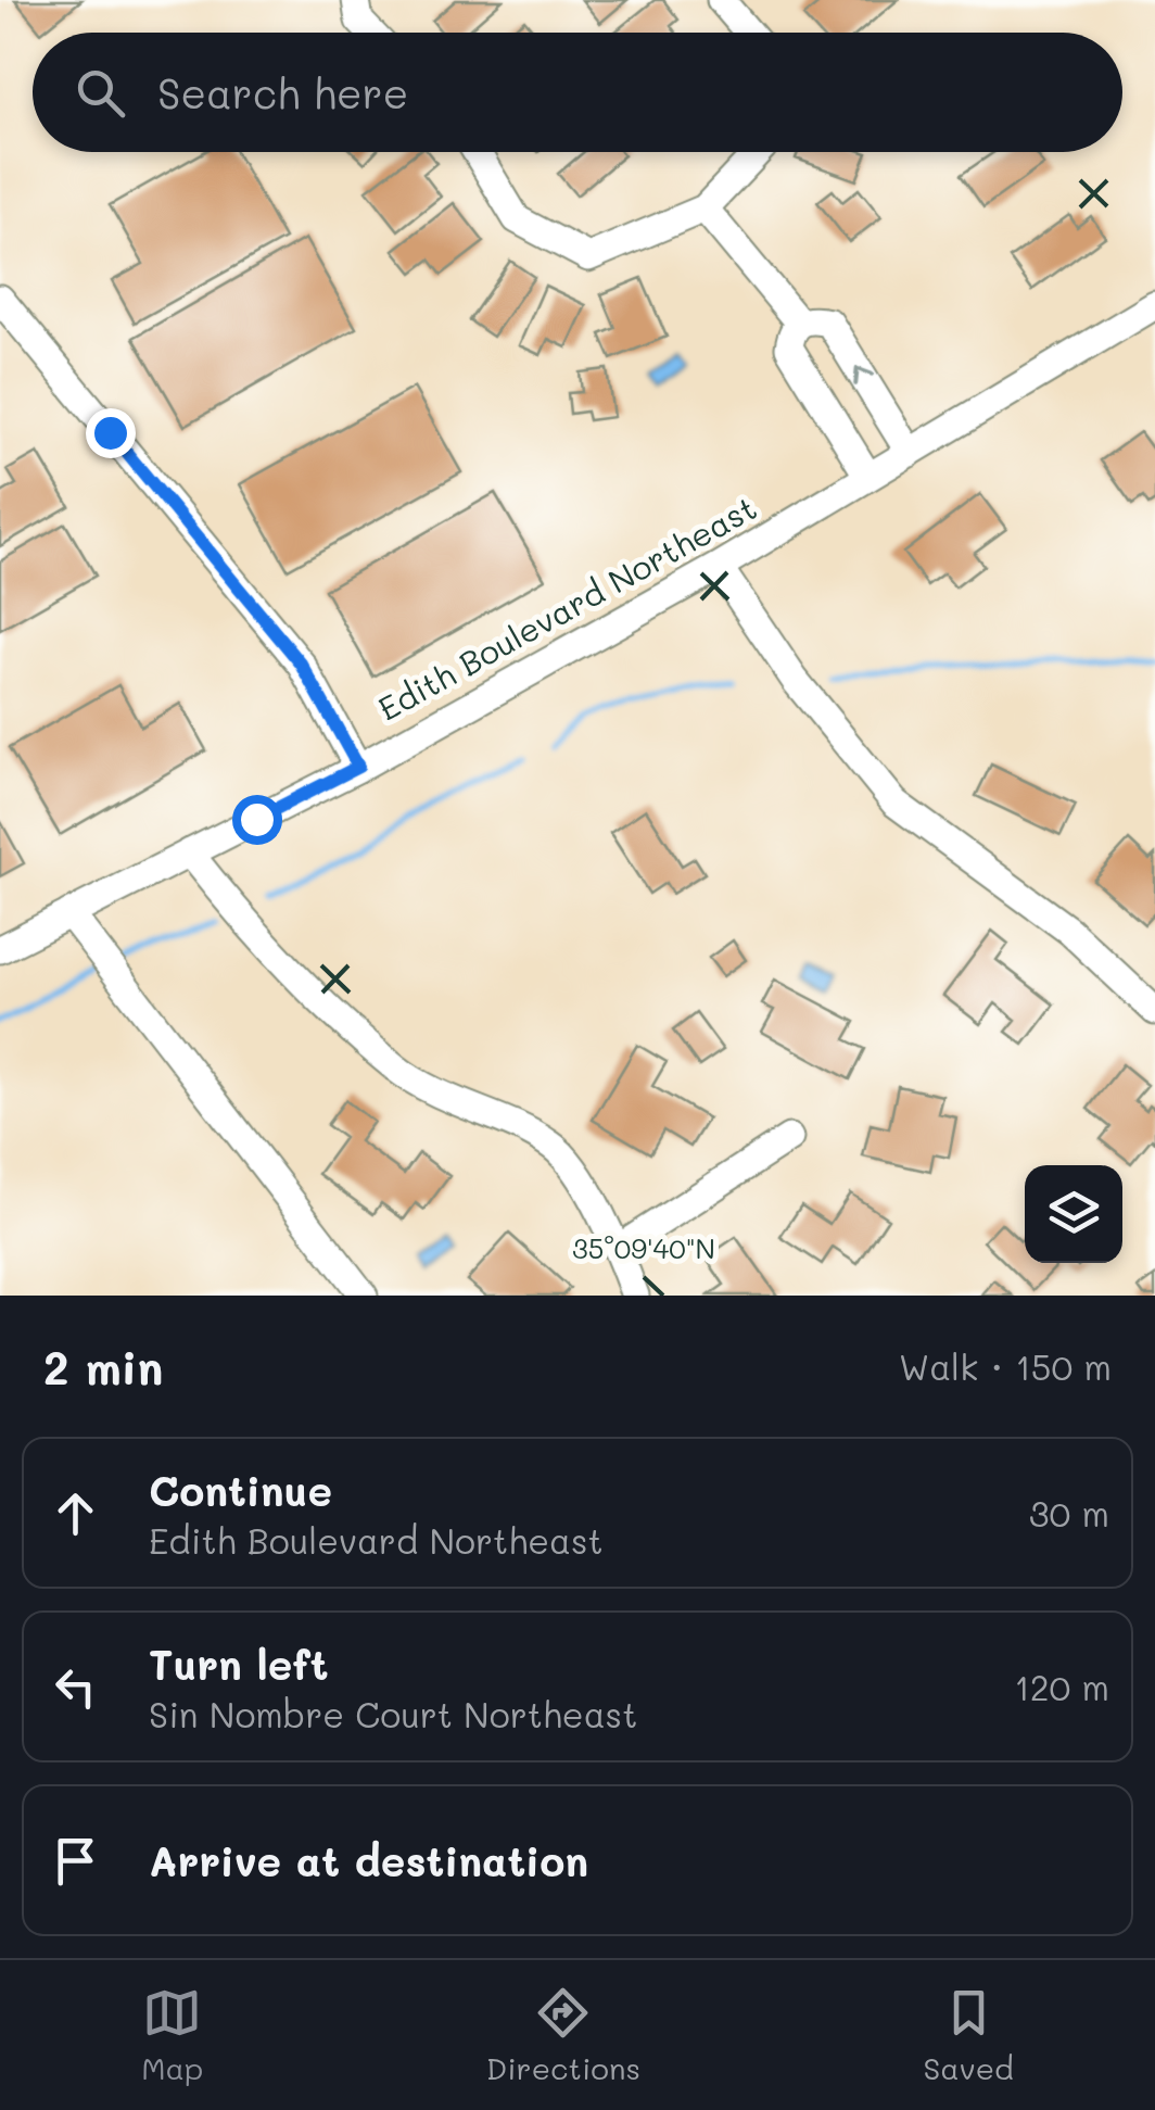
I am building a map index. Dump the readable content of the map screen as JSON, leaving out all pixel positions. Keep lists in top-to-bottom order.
{
  "streets": {
    "street": ["Edith Boulevard Northeast"]
  },
  "page": {
    "search": "Search here",
    "heading": ["2 min", "Walk · 150 m"],
    "list": [
      ["Continue", "Edith Boulevard Northeast", "30 m"],
      ["Turn left", "Sin Nombre Court Northeast", "120 m"],
      "Arrive at destination"
    ],
    "nav": ["Map", "Directions", "Saved"]
  },
  "coordinates": ["35°09'40\"N"]
}
